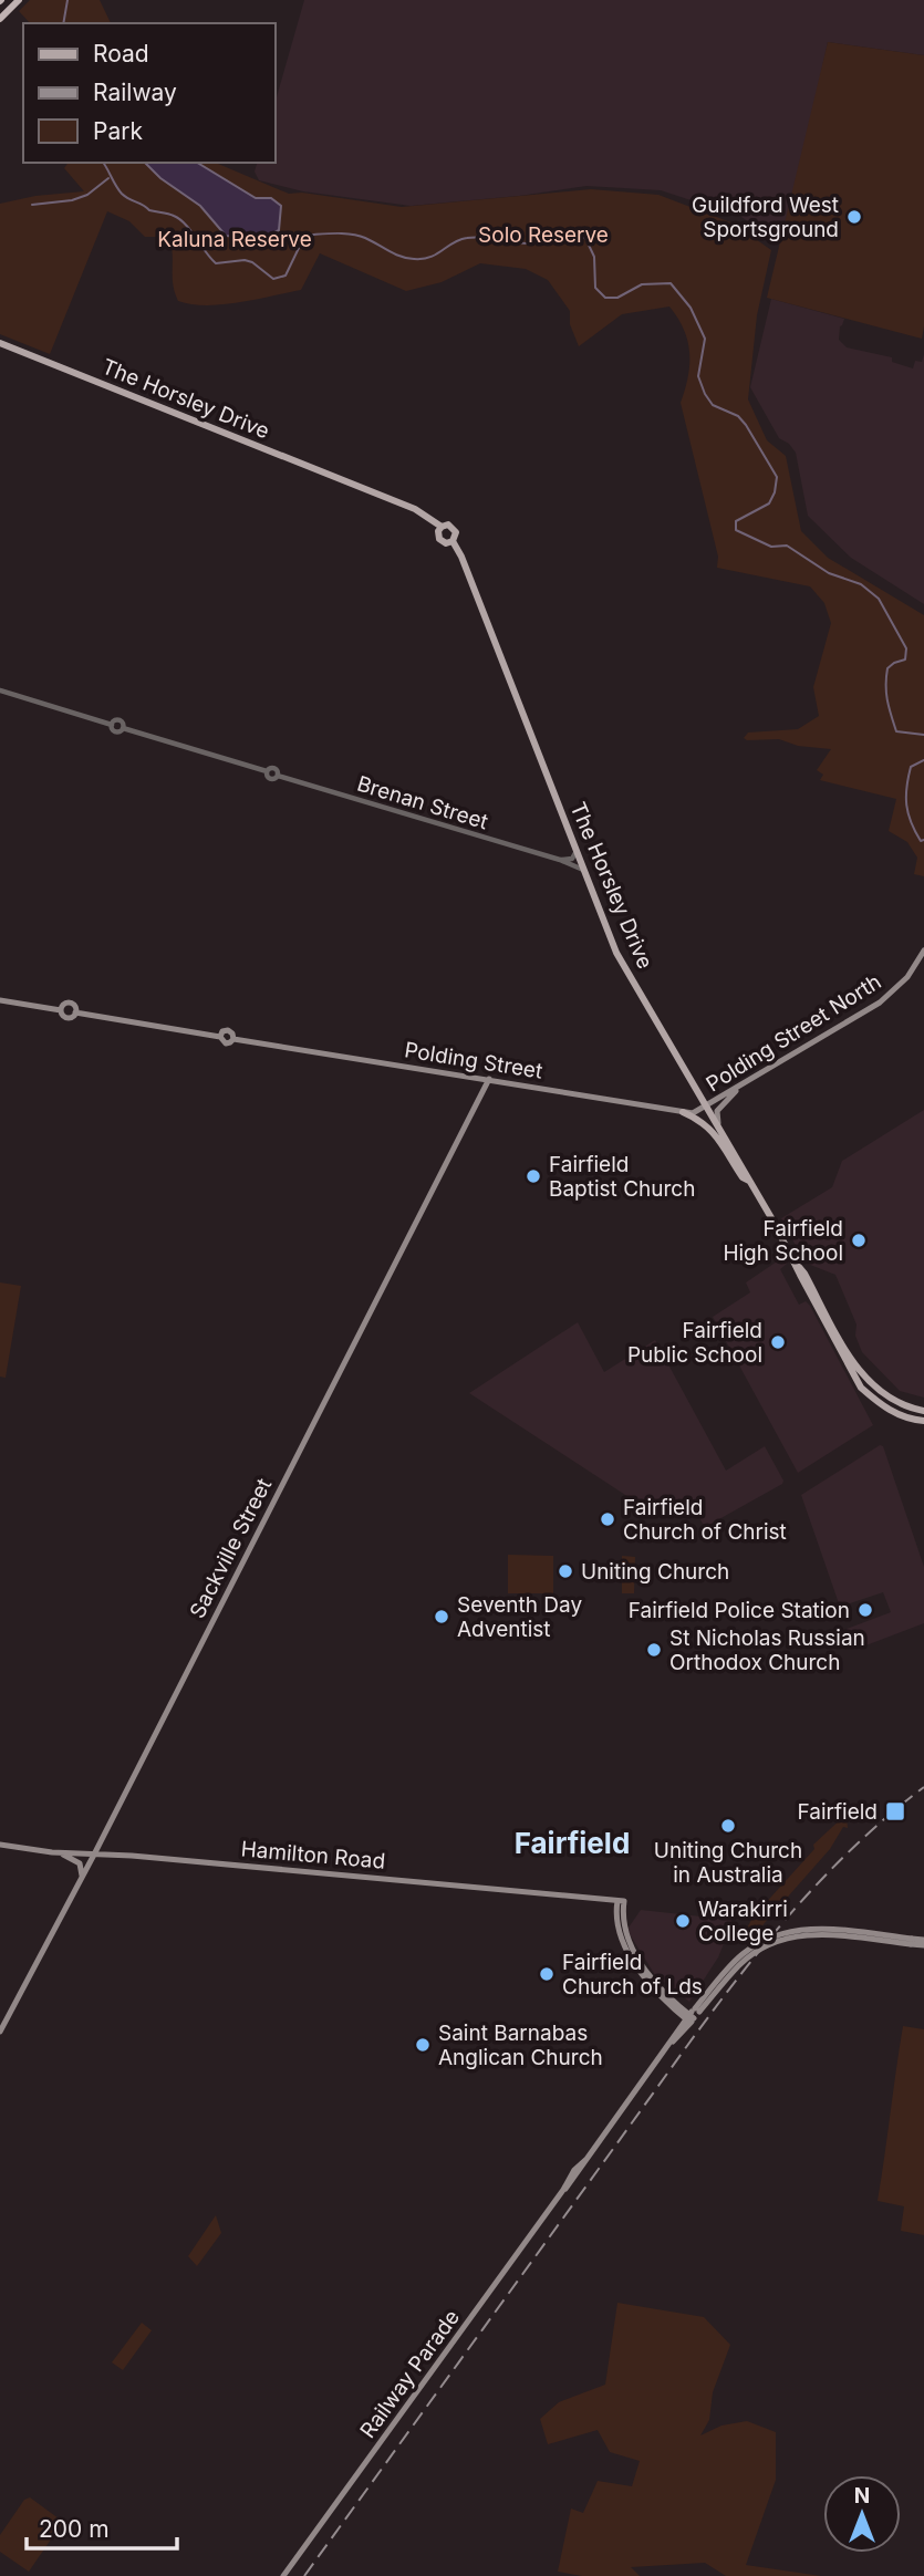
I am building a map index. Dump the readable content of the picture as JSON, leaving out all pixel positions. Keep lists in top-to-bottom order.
{
  "streets": {
    "main road": [
      "The Horsley Drive",
      "Polding Street North",
      "Polding Street",
      "Sackville Street",
      "Hamilton Road",
      "Railway Parade"
    ],
    "street": ["Brenan Street"]
  },
  "crossings": [
    ["The Horsley Drive", "Brenan Street"],
    ["The Horsley Drive", "Polding Street North"],
    ["The Horsley Drive", "Polding Street"],
    ["Polding Street North", "Polding Street"],
    ["Polding Street", "Sackville Street"],
    ["Sackville Street", "Hamilton Road"],
    ["Hamilton Road", "Railway Parade"]
  ],
  "districts": ["Fairfield"],
  "parks": ["Solo Reserve", "Kaluna Reserve"],
  "places": {
    "other": [
      "Guildford West Sportsground",
      "Fairfield Baptist Church",
      "Fairfield High School",
      "Fairfield Public School",
      "Fairfield Church of Christ",
      "Uniting Church",
      "Fairfield Police Station",
      "Seventh Day Adventist",
      "St Nicholas Russian Orthodox Church",
      "Uniting Church in Australia",
      "Warakirri College",
      "Fairfield Church of Lds",
      "Saint Barnabas Anglican Church"
    ],
    "transit": ["Fairfield"]
  },
  "legend": ["Road", "Railway", "Park"],
  "scale_bar": "200 m",
  "north": "top"
}
